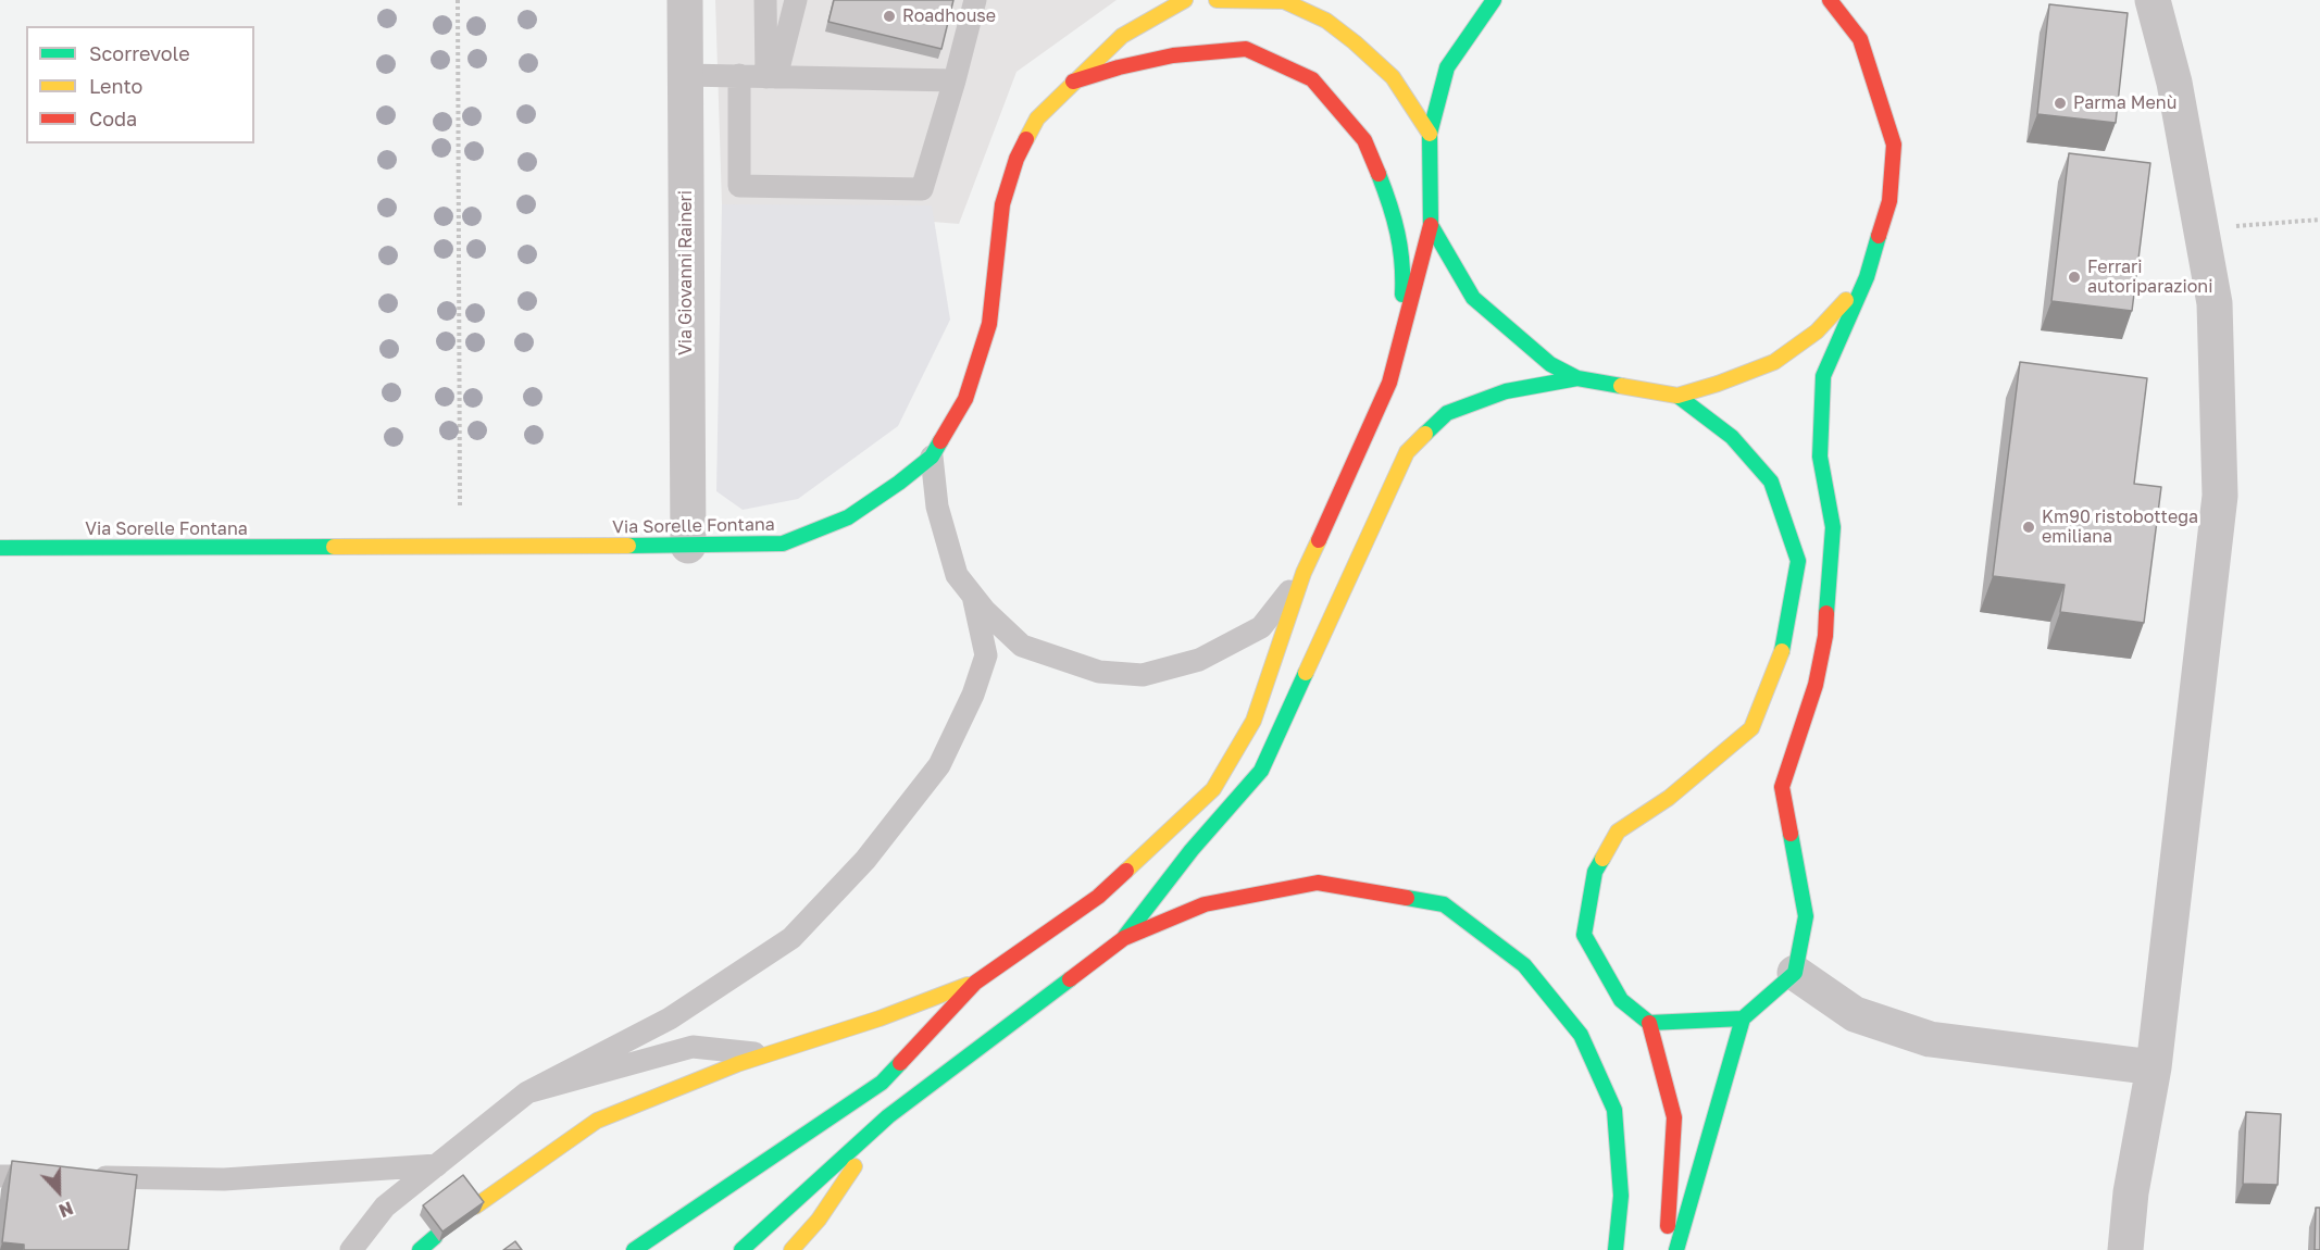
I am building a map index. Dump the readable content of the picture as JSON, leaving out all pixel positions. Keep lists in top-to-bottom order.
{
  "streets": {
    "main road": ["Via Sorelle Fontana"],
    "street": ["Via Giovanni Raineri"]
  },
  "crossings": [
    ["Via Giovanni Raineri", "Via Sorelle Fontana"]
  ],
  "places": [
    "Roadhouse",
    "Parma Menù",
    "Ferrari autoriparazioni",
    "Km90 ristobottega emiliana"
  ],
  "legend": ["Scorrevole", "Lento", "Coda"],
  "north": "bottom"
}
